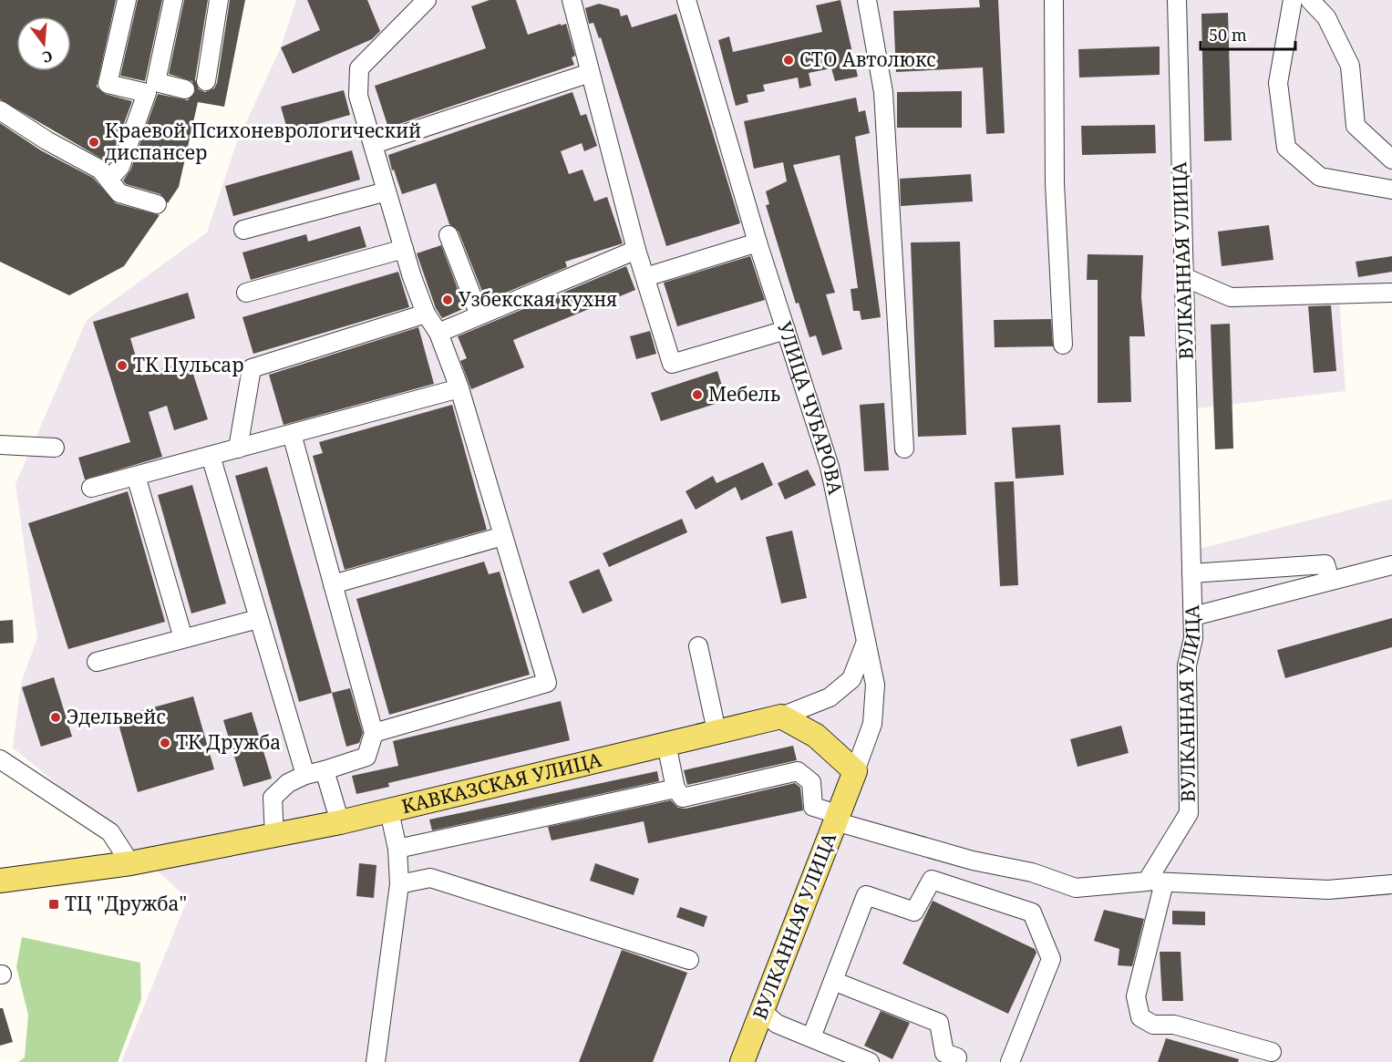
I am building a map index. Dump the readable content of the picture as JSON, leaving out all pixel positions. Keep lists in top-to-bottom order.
{
  "streets": {
    "main road": ["ВУЛКАННАЯ УЛИЦА", "УЛИЦА ЧУБАРОВА", "КАВКАЗСКАЯ УЛИЦА"]
  },
  "crossings": [
    ["ВУЛКАННАЯ УЛИЦА", "УЛИЦА ЧУБАРОВА"]
  ],
  "places": {
    "other": [
      "СТО Автолюкс",
      "Краевой Психоневрологический диспансер",
      "Узбекская кухня",
      "ТК Пульсар",
      "Мебель",
      "Эдельвейс",
      "ТК Дружба"
    ],
    "transit": ["ТЦ \"Дружба\""]
  },
  "scale_bar": "50 m",
  "north": "bottom"
}
